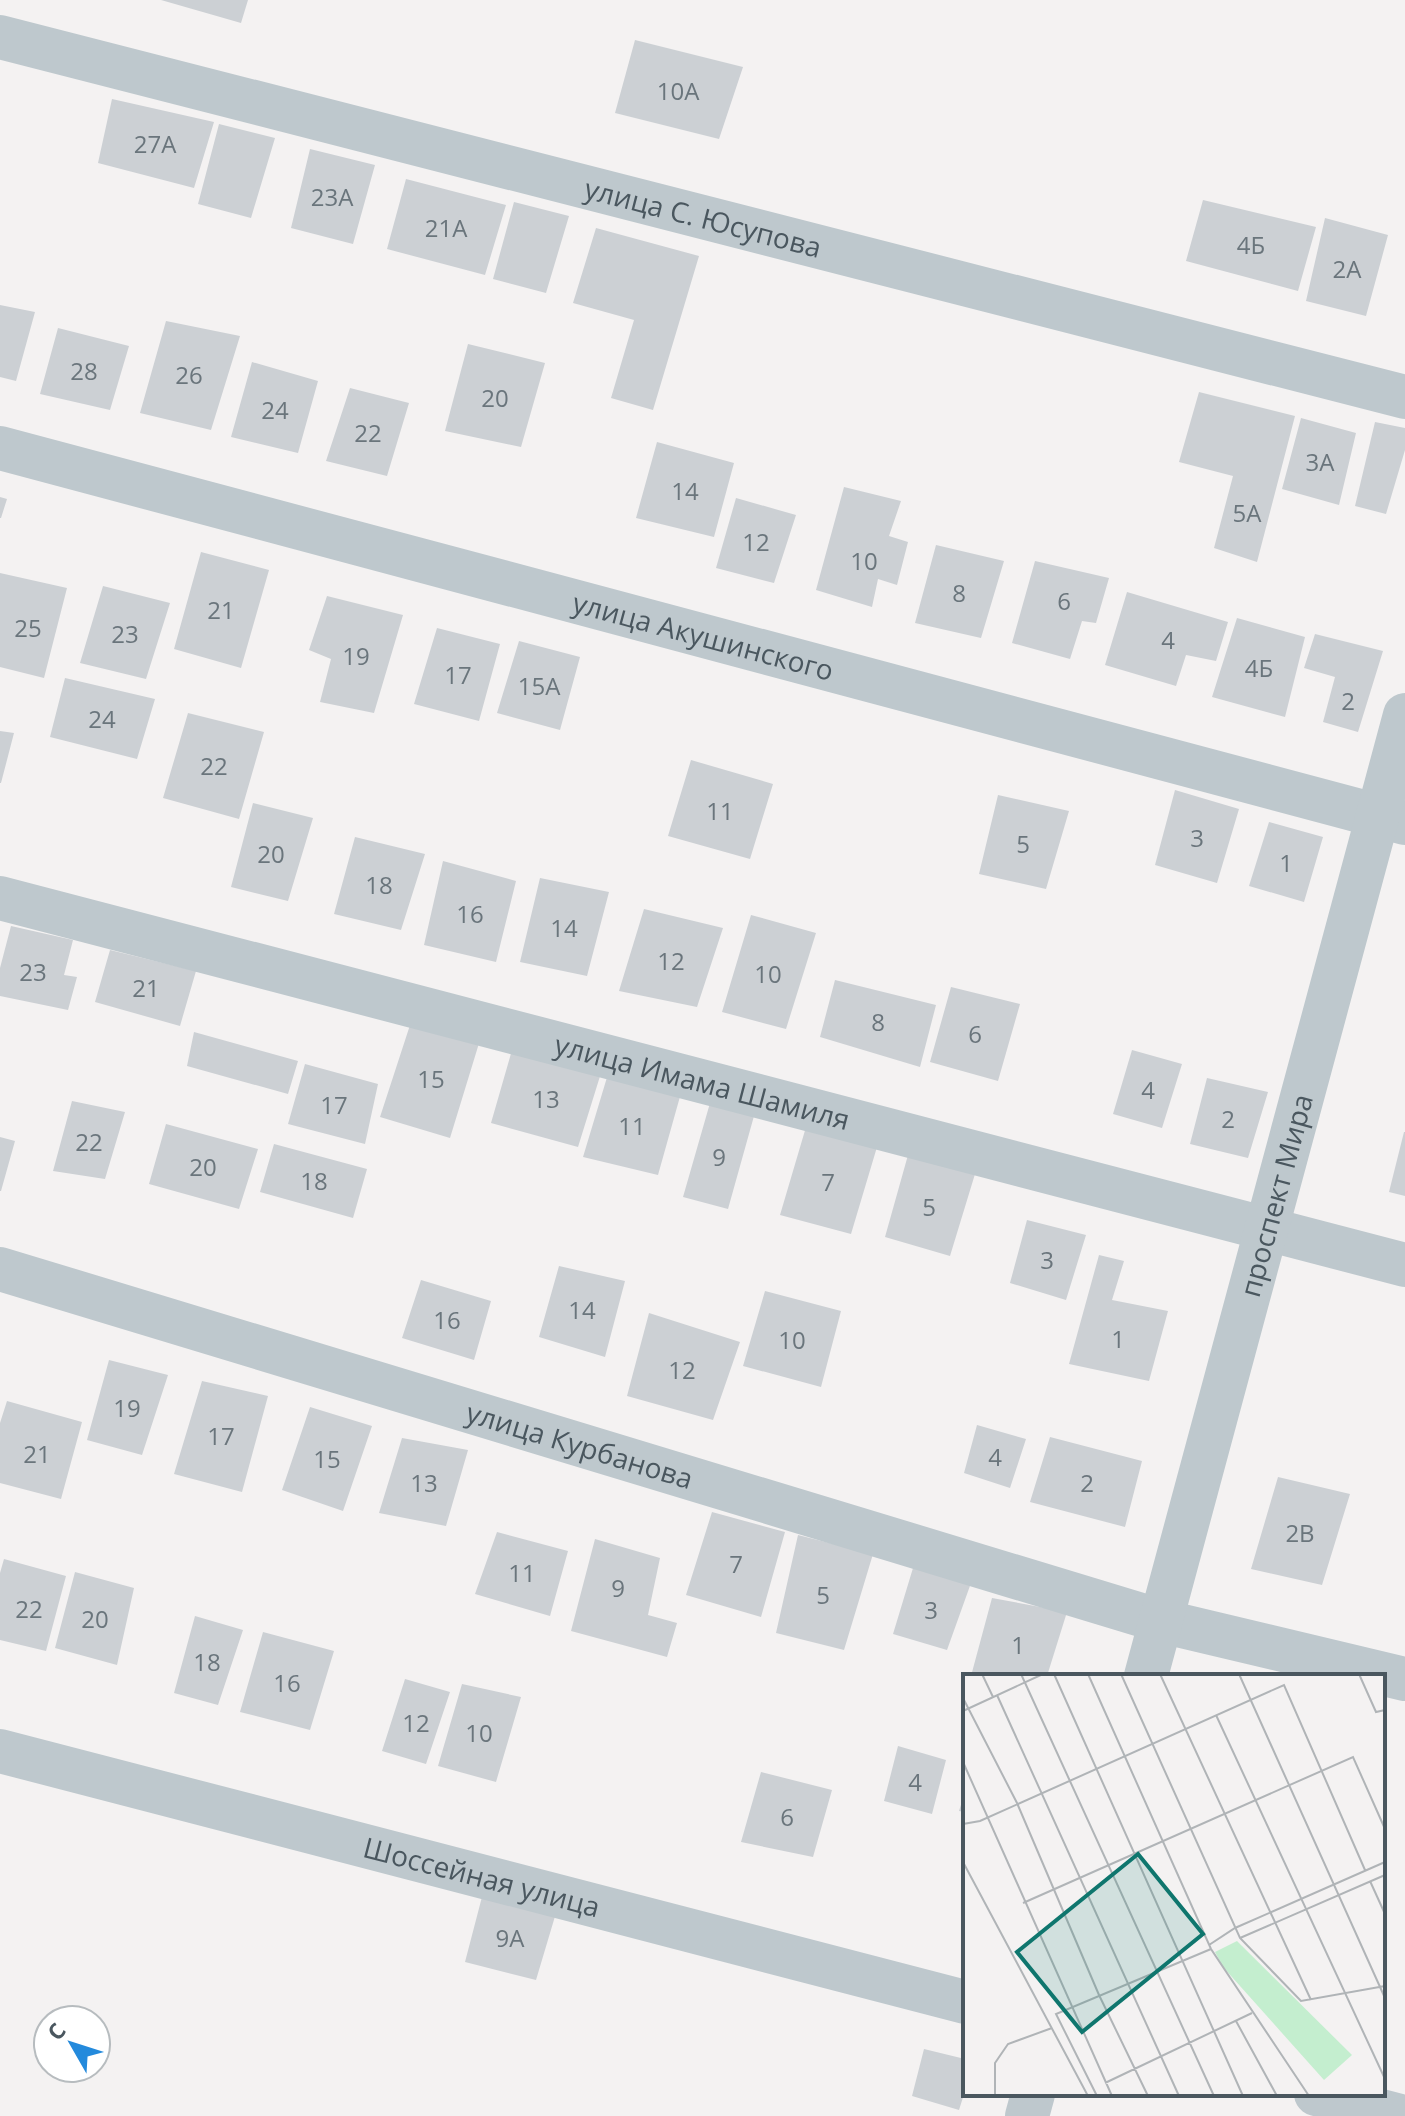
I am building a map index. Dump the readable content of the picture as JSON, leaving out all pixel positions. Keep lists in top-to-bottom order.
{
  "streets": {
    "street": [
      "улица С. Юсупова",
      "улица Акушинского",
      "улица Имама Шамиля",
      "проспект Мира",
      "улица Курбанова",
      "Шоссейная улица"
    ]
  },
  "crossings": [
    ["улица Акушинского", "проспект Мира"],
    ["улица Имама Шамиля", "проспект Мира"],
    ["проспект Мира", "улица Курбанова"]
  ],
  "house_numbers": [
    "10А",
    "27А",
    "23А",
    "21А",
    "4Б",
    "2А",
    "28",
    "26",
    "20",
    "24",
    "22",
    "3А",
    "14",
    "5А",
    "12",
    "10",
    "8",
    "6",
    "21",
    "25",
    "23",
    "4",
    "19",
    "4Б",
    "17",
    "15А",
    "2",
    "24",
    "22",
    "11",
    "3",
    "5",
    "20",
    "1",
    "18",
    "16",
    "14",
    "12",
    "23",
    "10",
    "21",
    "8",
    "6",
    "15",
    "4",
    "13",
    "17",
    "2",
    "11",
    "22",
    "9",
    "20",
    "18",
    "7",
    "5",
    "3",
    "14",
    "16",
    "1",
    "10",
    "12",
    "19",
    "17",
    "21",
    "4",
    "15",
    "13",
    "2",
    "2В",
    "7",
    "11",
    "9",
    "5",
    "22",
    "3",
    "20",
    "1",
    "18",
    "16",
    "12",
    "10",
    "4",
    "6",
    "9А"
  ],
  "north": "top left"
}
